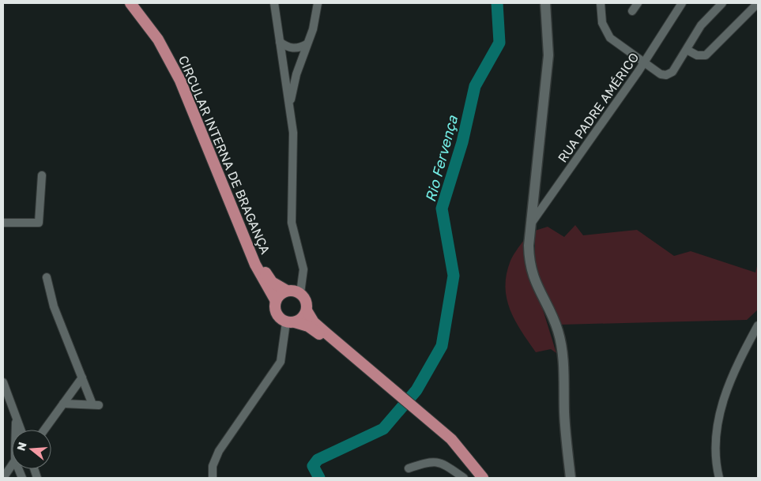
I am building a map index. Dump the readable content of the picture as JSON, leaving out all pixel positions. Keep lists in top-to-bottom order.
{
  "streets": {
    "main road": ["CIRCULAR INTERNA DE BRAGANÇA"],
    "street": ["RUA PADRE AMÉRICO"]
  },
  "water": ["Rio Fervença"],
  "north": "left"
}
